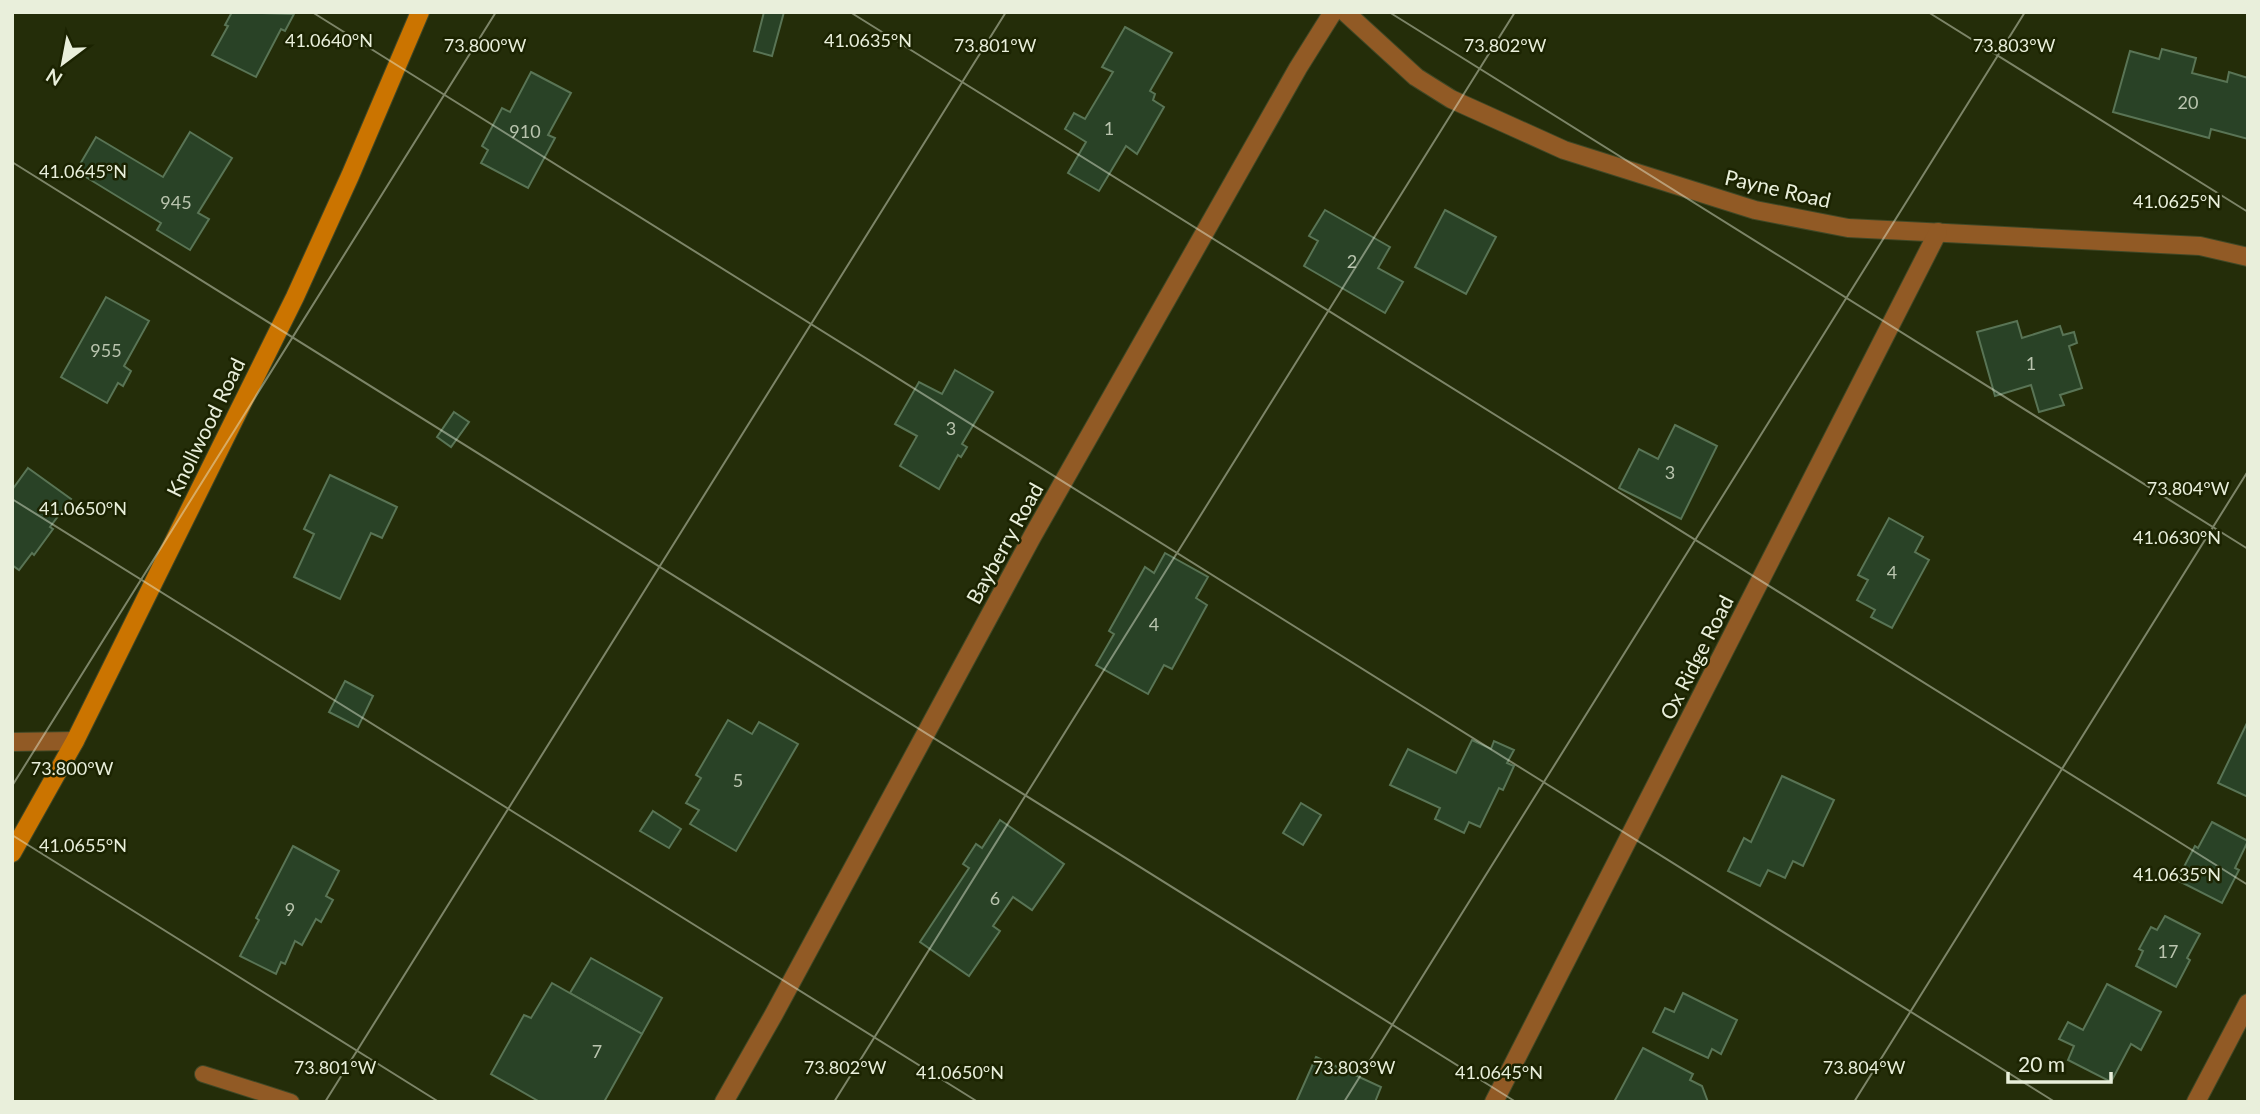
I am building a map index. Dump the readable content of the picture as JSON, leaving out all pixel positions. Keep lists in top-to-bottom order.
{
  "streets": {
    "main road": ["Knollwood Road"],
    "street": ["Payne Road", "Bayberry Road", "Ox Ridge Road"]
  },
  "crossings": [
    ["Payne Road", "Ox Ridge Road"]
  ],
  "house_numbers": [
    "20",
    "1",
    "910",
    "945",
    "2",
    "955",
    "1",
    "3",
    "3",
    "4",
    "4",
    "5",
    "6",
    "9",
    "17",
    "7"
  ],
  "scale_bar": "20 m",
  "north": "bottom left",
  "coordinates": [
    "41.0640°N",
    "41.0635°N",
    "73.800°W",
    "73.801°W",
    "73.802°W",
    "73.803°W",
    "41.0645°N",
    "41.0625°N",
    "73.804°W",
    "41.0650°N",
    "41.0630°N",
    "41.0655°N"
  ]
}
